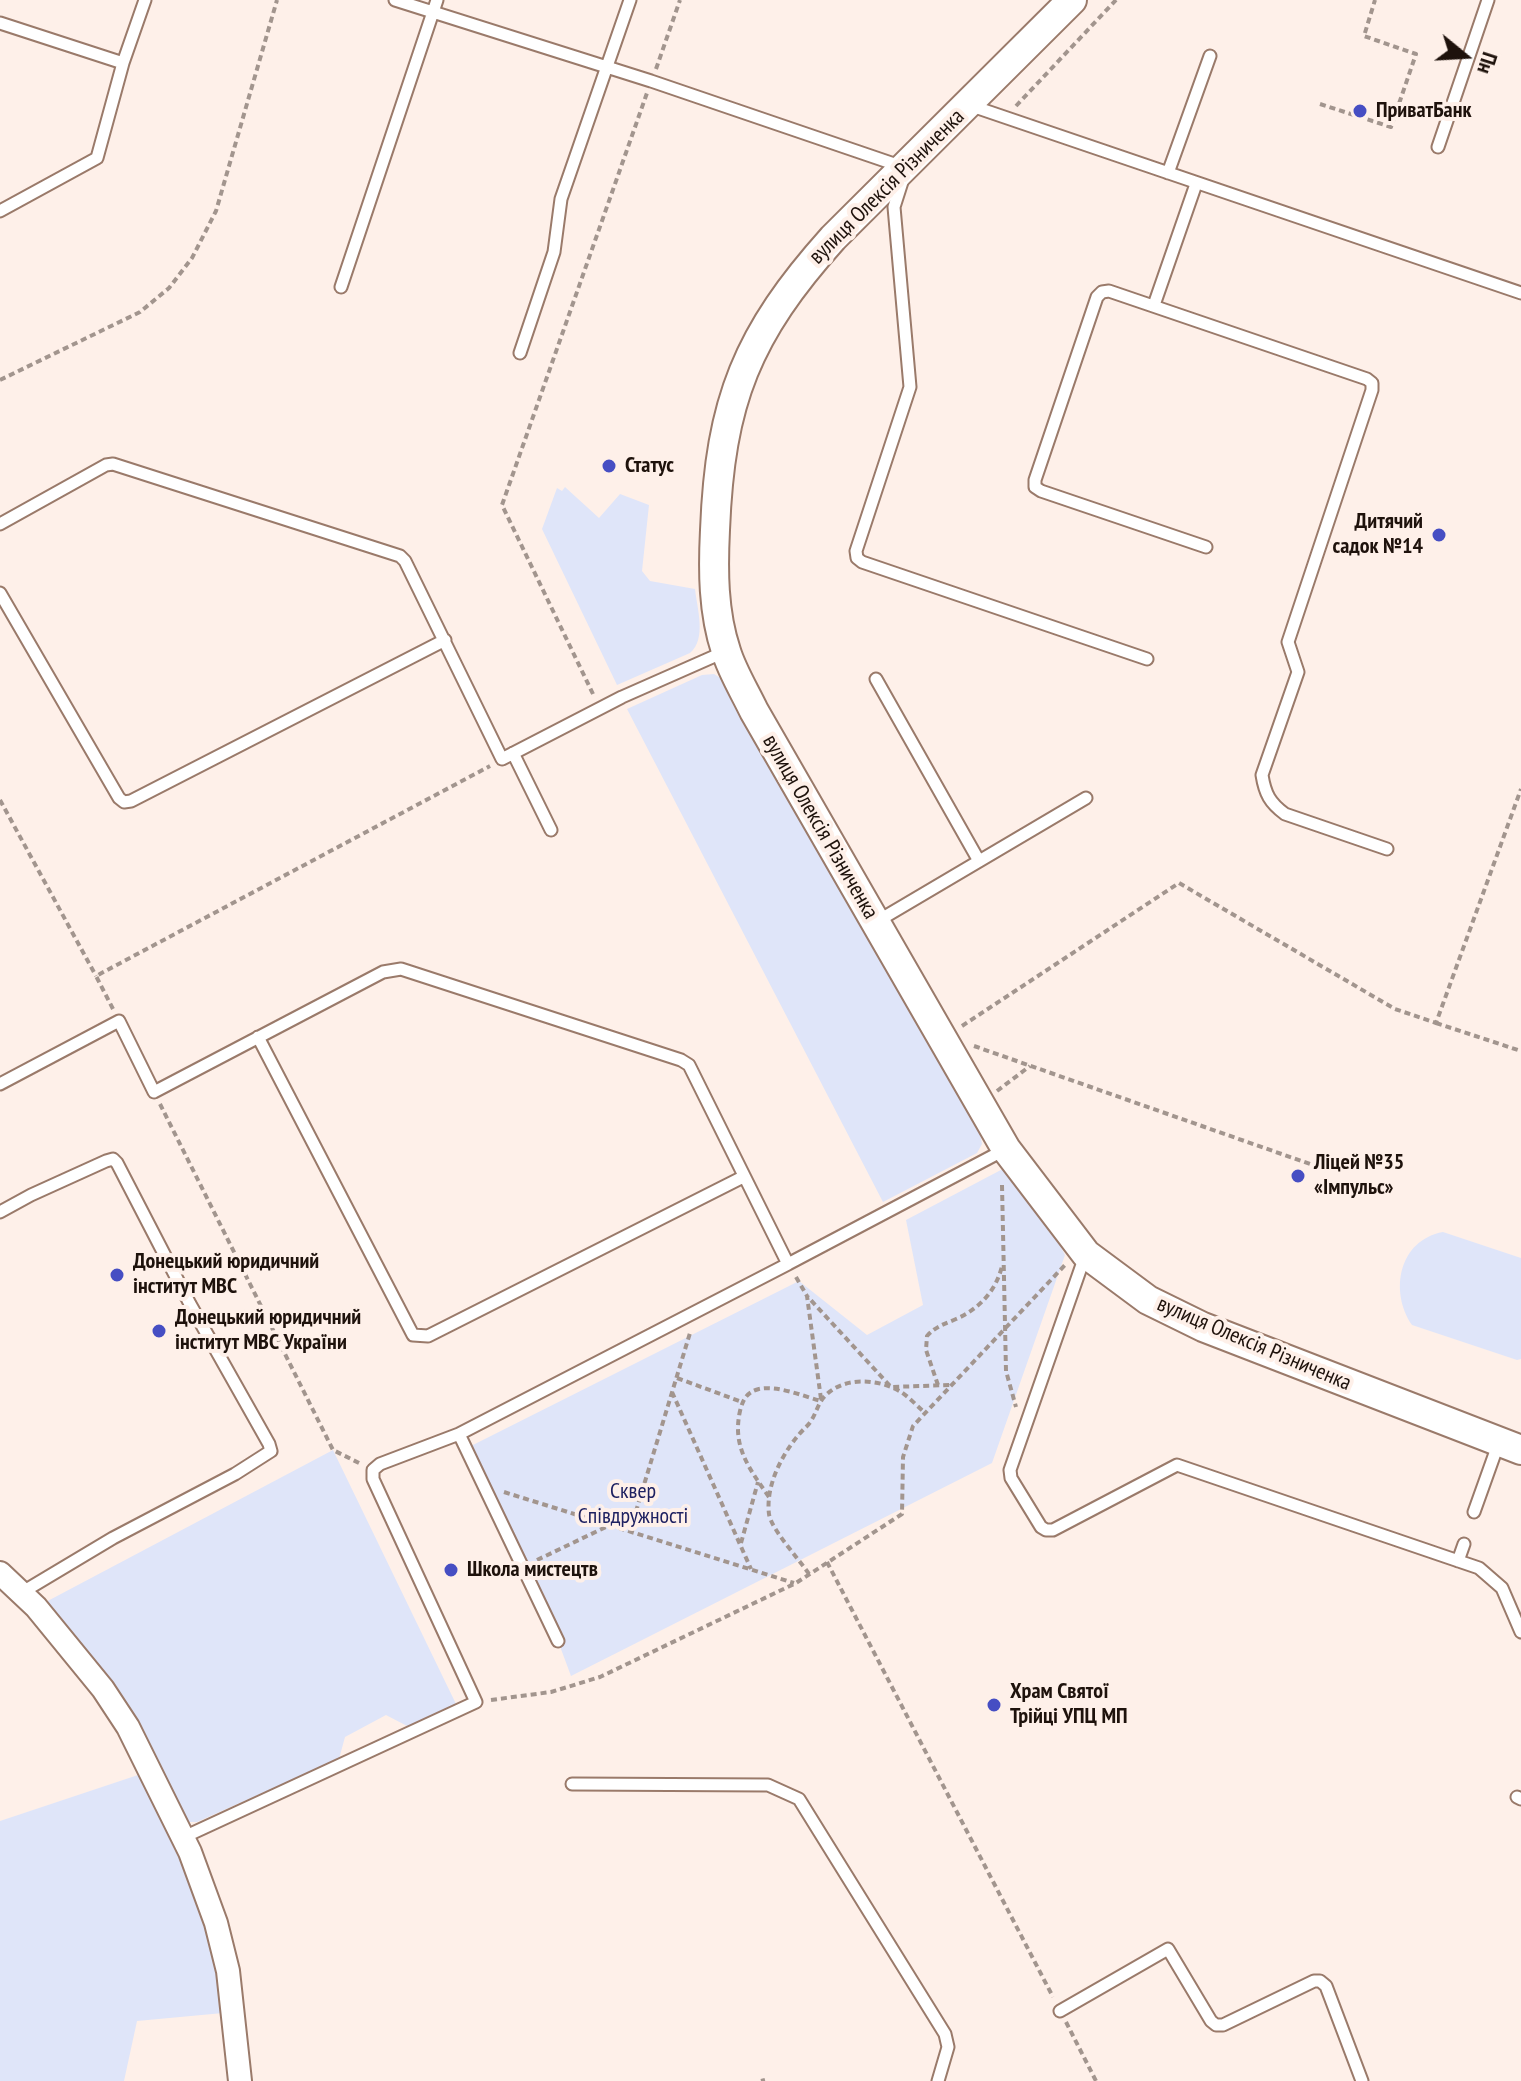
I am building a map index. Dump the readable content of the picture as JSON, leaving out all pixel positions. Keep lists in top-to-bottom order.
{
  "streets": {
    "street": ["вулиця Олексія Різниченка"]
  },
  "parks": ["Сквер Співдружності"],
  "places": [
    "ПриватБанк",
    "Статус",
    "Дитячий садок №14",
    "Ліцей №35 «Імпульс»",
    "Донецький юридичний інститут МВС",
    "Донецький юридичний інститут МВС України",
    "Школа мистецтв",
    "Храм Святої Трійці УПЦ МП"
  ],
  "north": "right"
}
